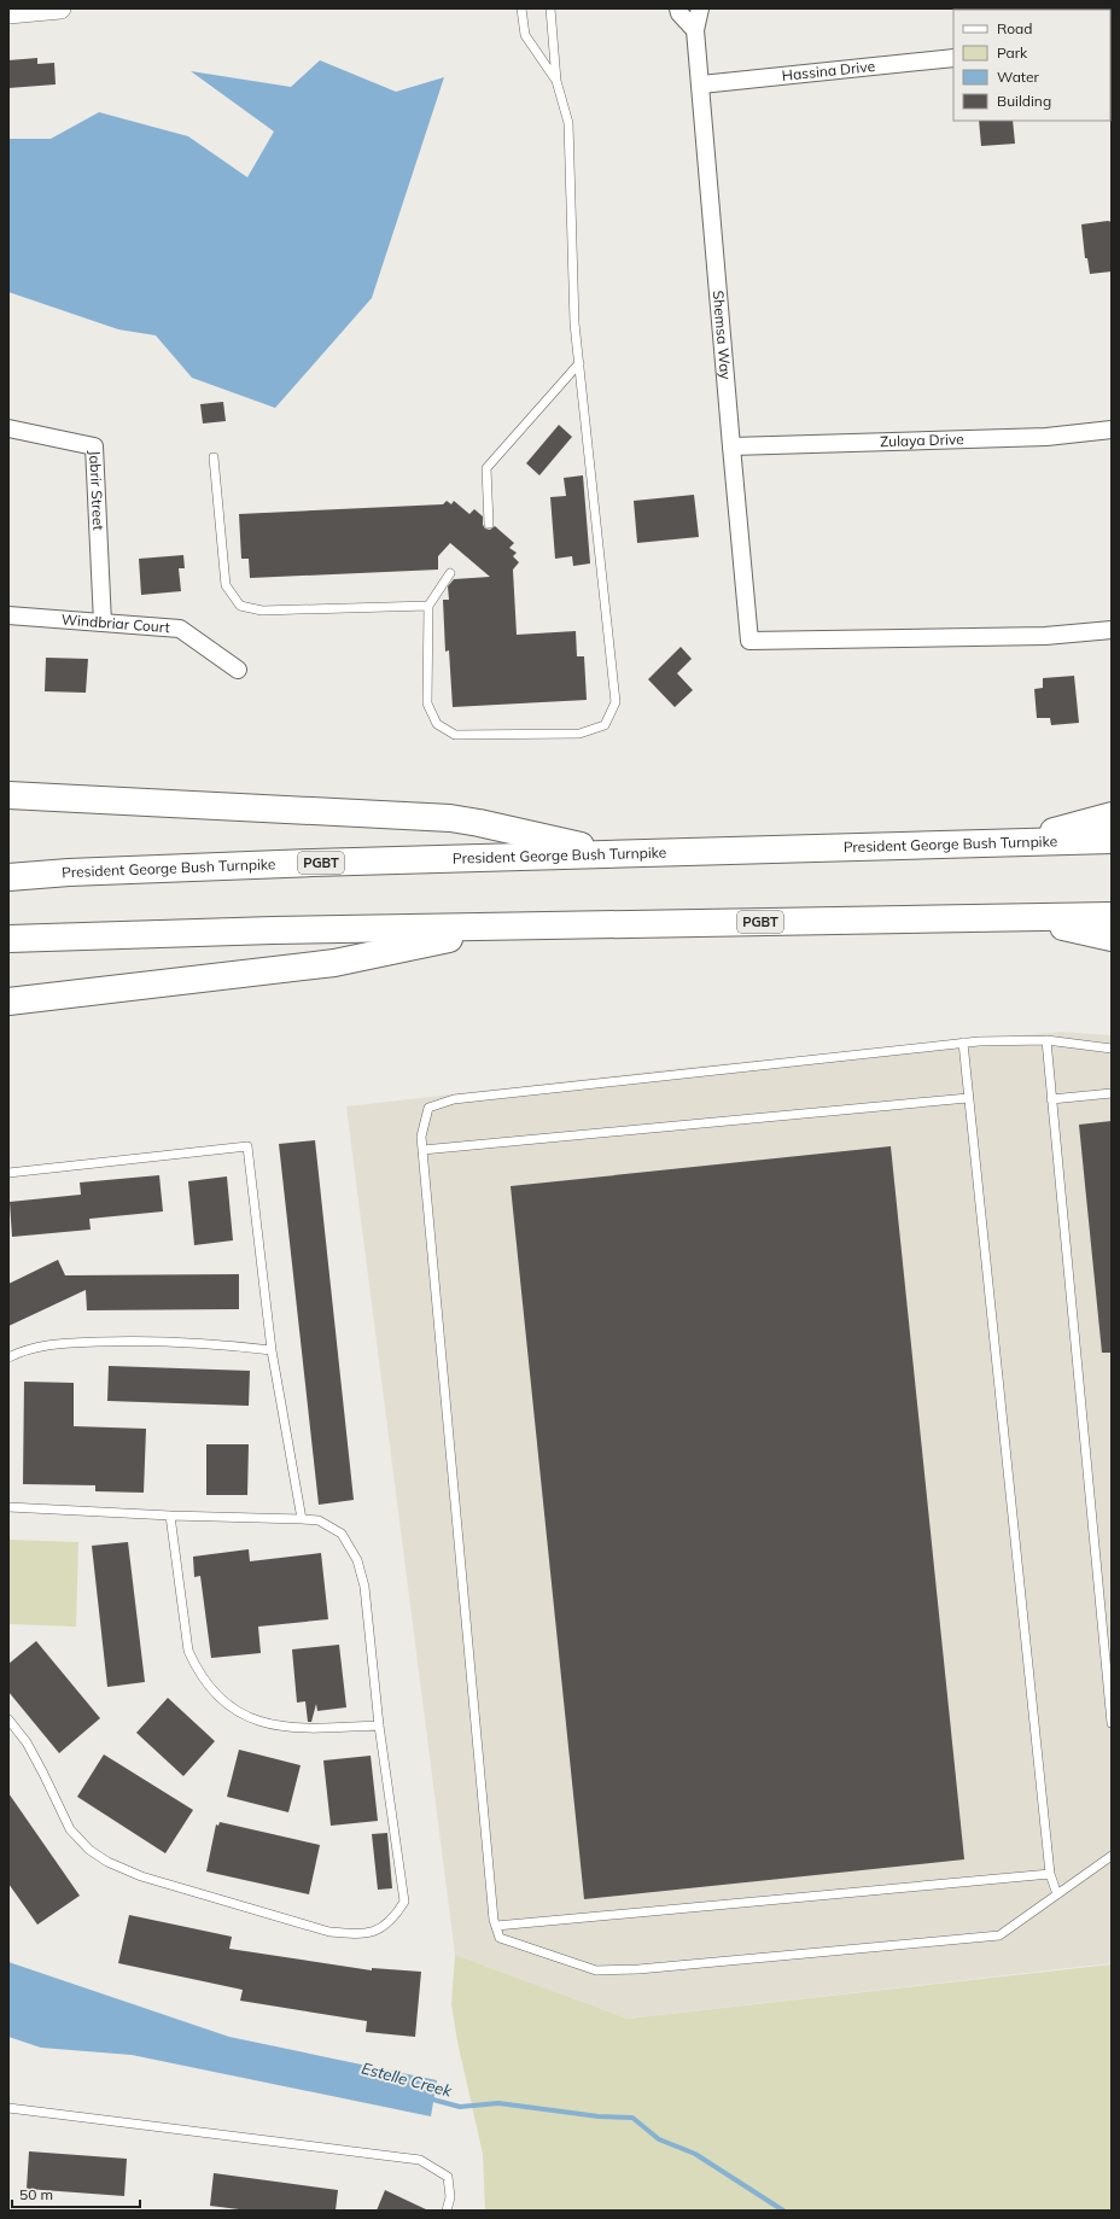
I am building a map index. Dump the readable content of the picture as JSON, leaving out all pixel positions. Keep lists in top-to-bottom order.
{
  "streets": {
    "highway": ["President George Bush Turnpike", "PGBT"],
    "street": [
      "Hassina Drive",
      "Shemsa Way",
      "Zulaya Drive",
      "Jabrir Street",
      "Windbriar Court"
    ]
  },
  "crossings": [
    ["Hassina Drive", "Shemsa Way"],
    ["Shemsa Way", "Zulaya Drive"],
    ["Jabrir Street", "Windbriar Court"]
  ],
  "water": ["Estelle Creek"],
  "legend": [
    "Road",
    "Park",
    "Water",
    "Building"
  ],
  "scale_bar": "50 m"
}
